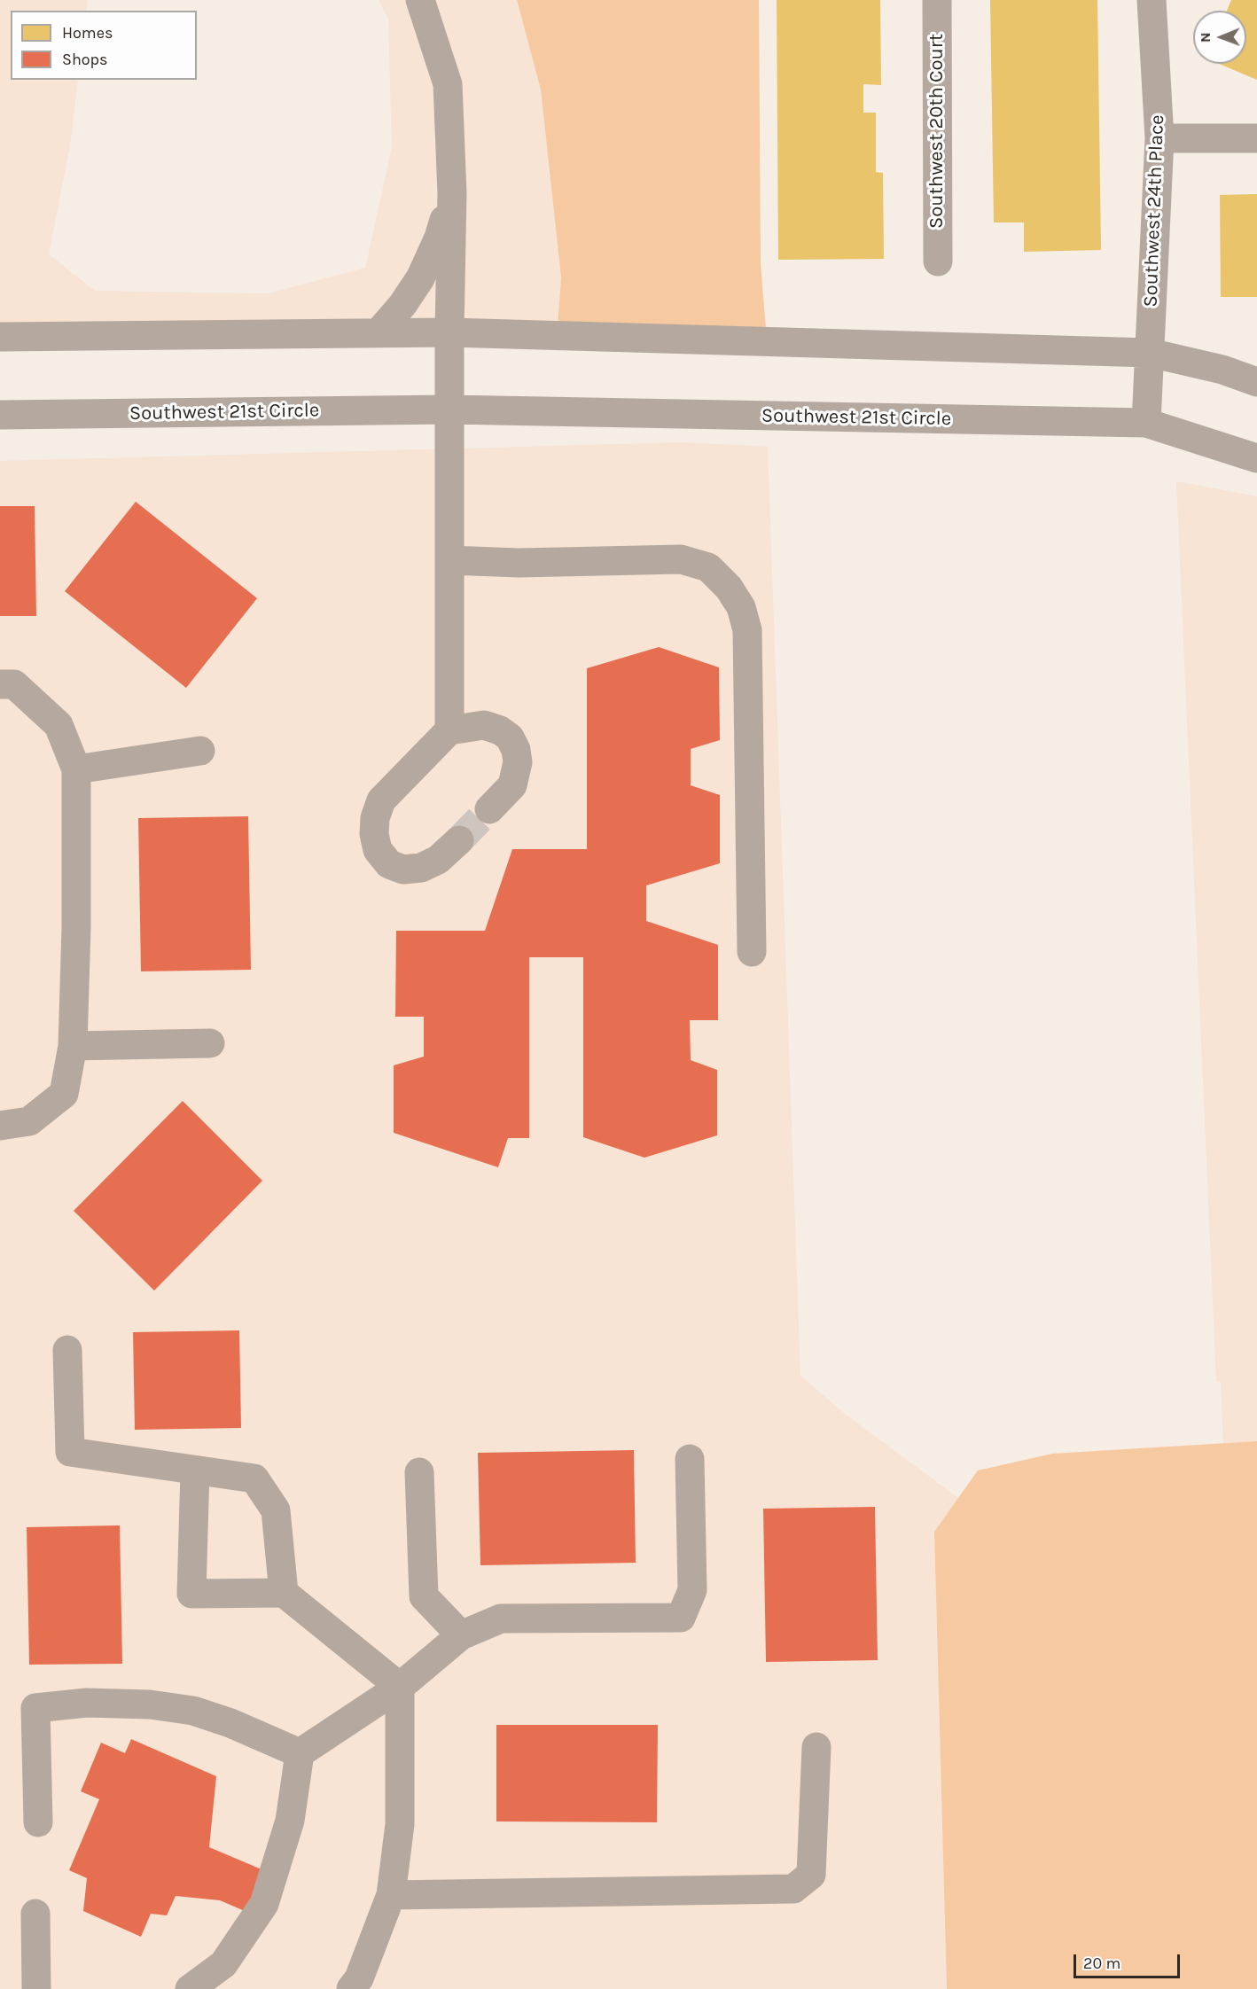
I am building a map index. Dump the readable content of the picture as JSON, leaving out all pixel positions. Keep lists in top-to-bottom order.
{
  "streets": {
    "street": ["Southwest 20th Court", "Southwest 24th Place", "Southwest 21st Circle"]
  },
  "crossings": [
    ["Southwest 24th Place", "Southwest 21st Circle"]
  ],
  "legend": ["Homes", "Shops"],
  "scale_bar": "20 m",
  "north": "left"
}
